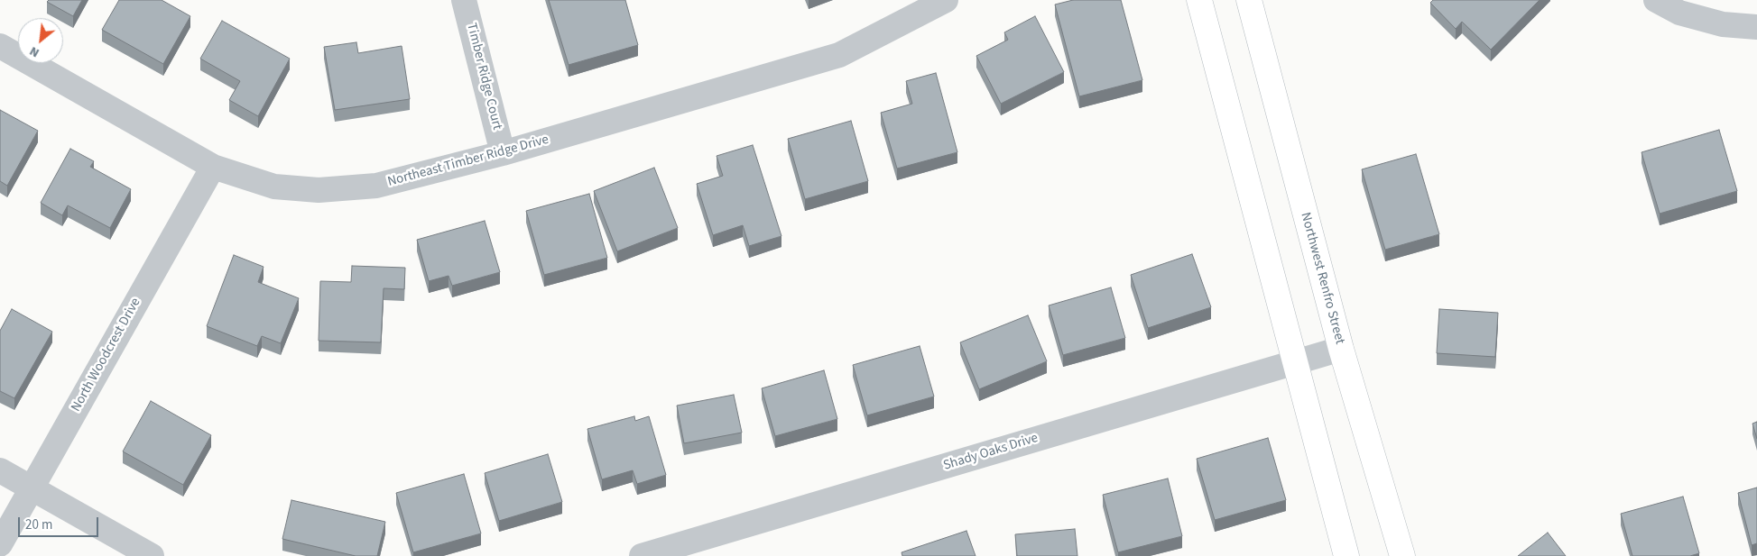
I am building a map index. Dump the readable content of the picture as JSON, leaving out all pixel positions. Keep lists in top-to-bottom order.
{
  "streets": {
    "main road": ["Northwest Renfro Street"],
    "street": [
      "Timber Ridge Court",
      "Northeast Timber Ridge Drive",
      "North Woodcrest Drive",
      "Shady Oaks Drive"
    ]
  },
  "crossings": [
    ["Timber Ridge Court", "Northeast Timber Ridge Drive"],
    ["Northeast Timber Ridge Drive", "North Woodcrest Drive"],
    ["Northwest Renfro Street", "Shady Oaks Drive"]
  ],
  "scale_bar": "20 m",
  "north": "bottom left"
}
